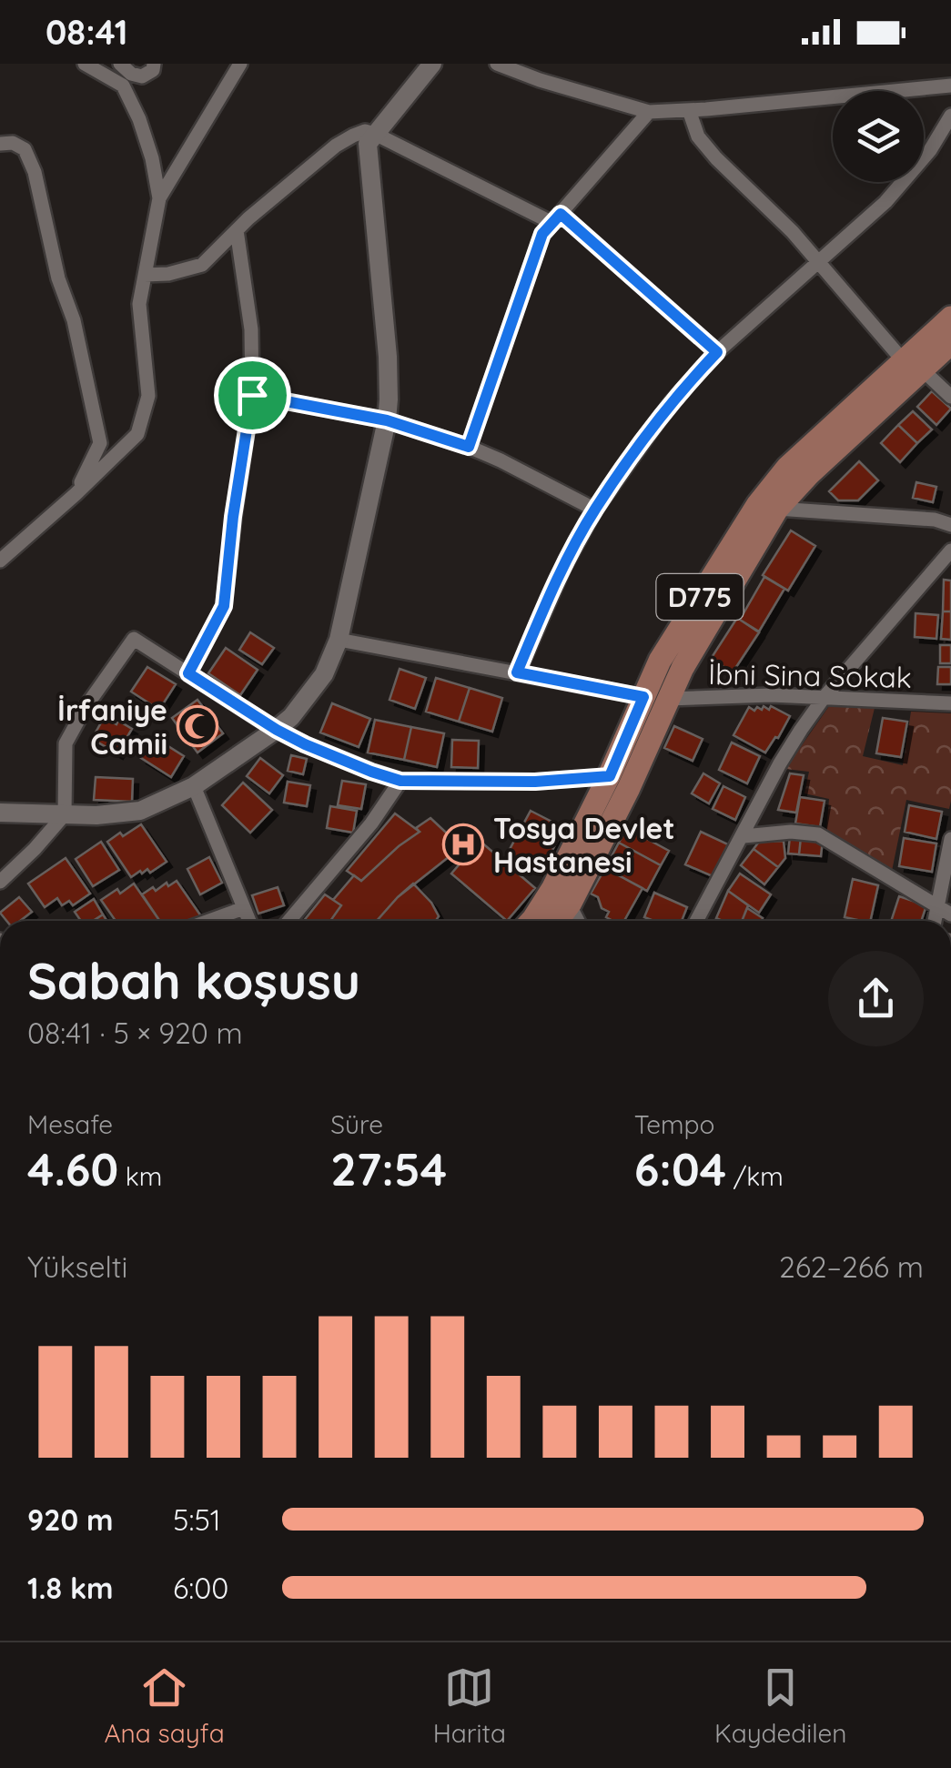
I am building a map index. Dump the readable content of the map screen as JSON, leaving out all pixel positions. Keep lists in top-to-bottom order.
{
  "streets": {
    "main road": ["D775"],
    "street": ["İbni Sina Sokak"]
  },
  "crossings": [
    ["D775", "İbni Sina Sokak"]
  ],
  "places": {
    "mosque": ["İrfaniye Camii"],
    "hospital": ["Tosya Devlet Hastanesi"]
  },
  "page": {
    "status": "08:41",
    "heading": ["Sabah koşusu", "08:41 · 5 × 920 m"],
    "stats": [
      ["Mesafe", "4.60 km"],
      ["Süre", "27:54"],
      ["Tempo", "6:04 /km"]
    ],
    "chart": ["Yükselti", "262–266 m"],
    "list": [
      {
        "name": "920 m",
        "note": "5:51"
      },
      {
        "name": "1.8 km",
        "note": "6:00"
      }
    ],
    "tabs": ["Ana sayfa", "Harita", "Kaydedilen"]
  }
}
